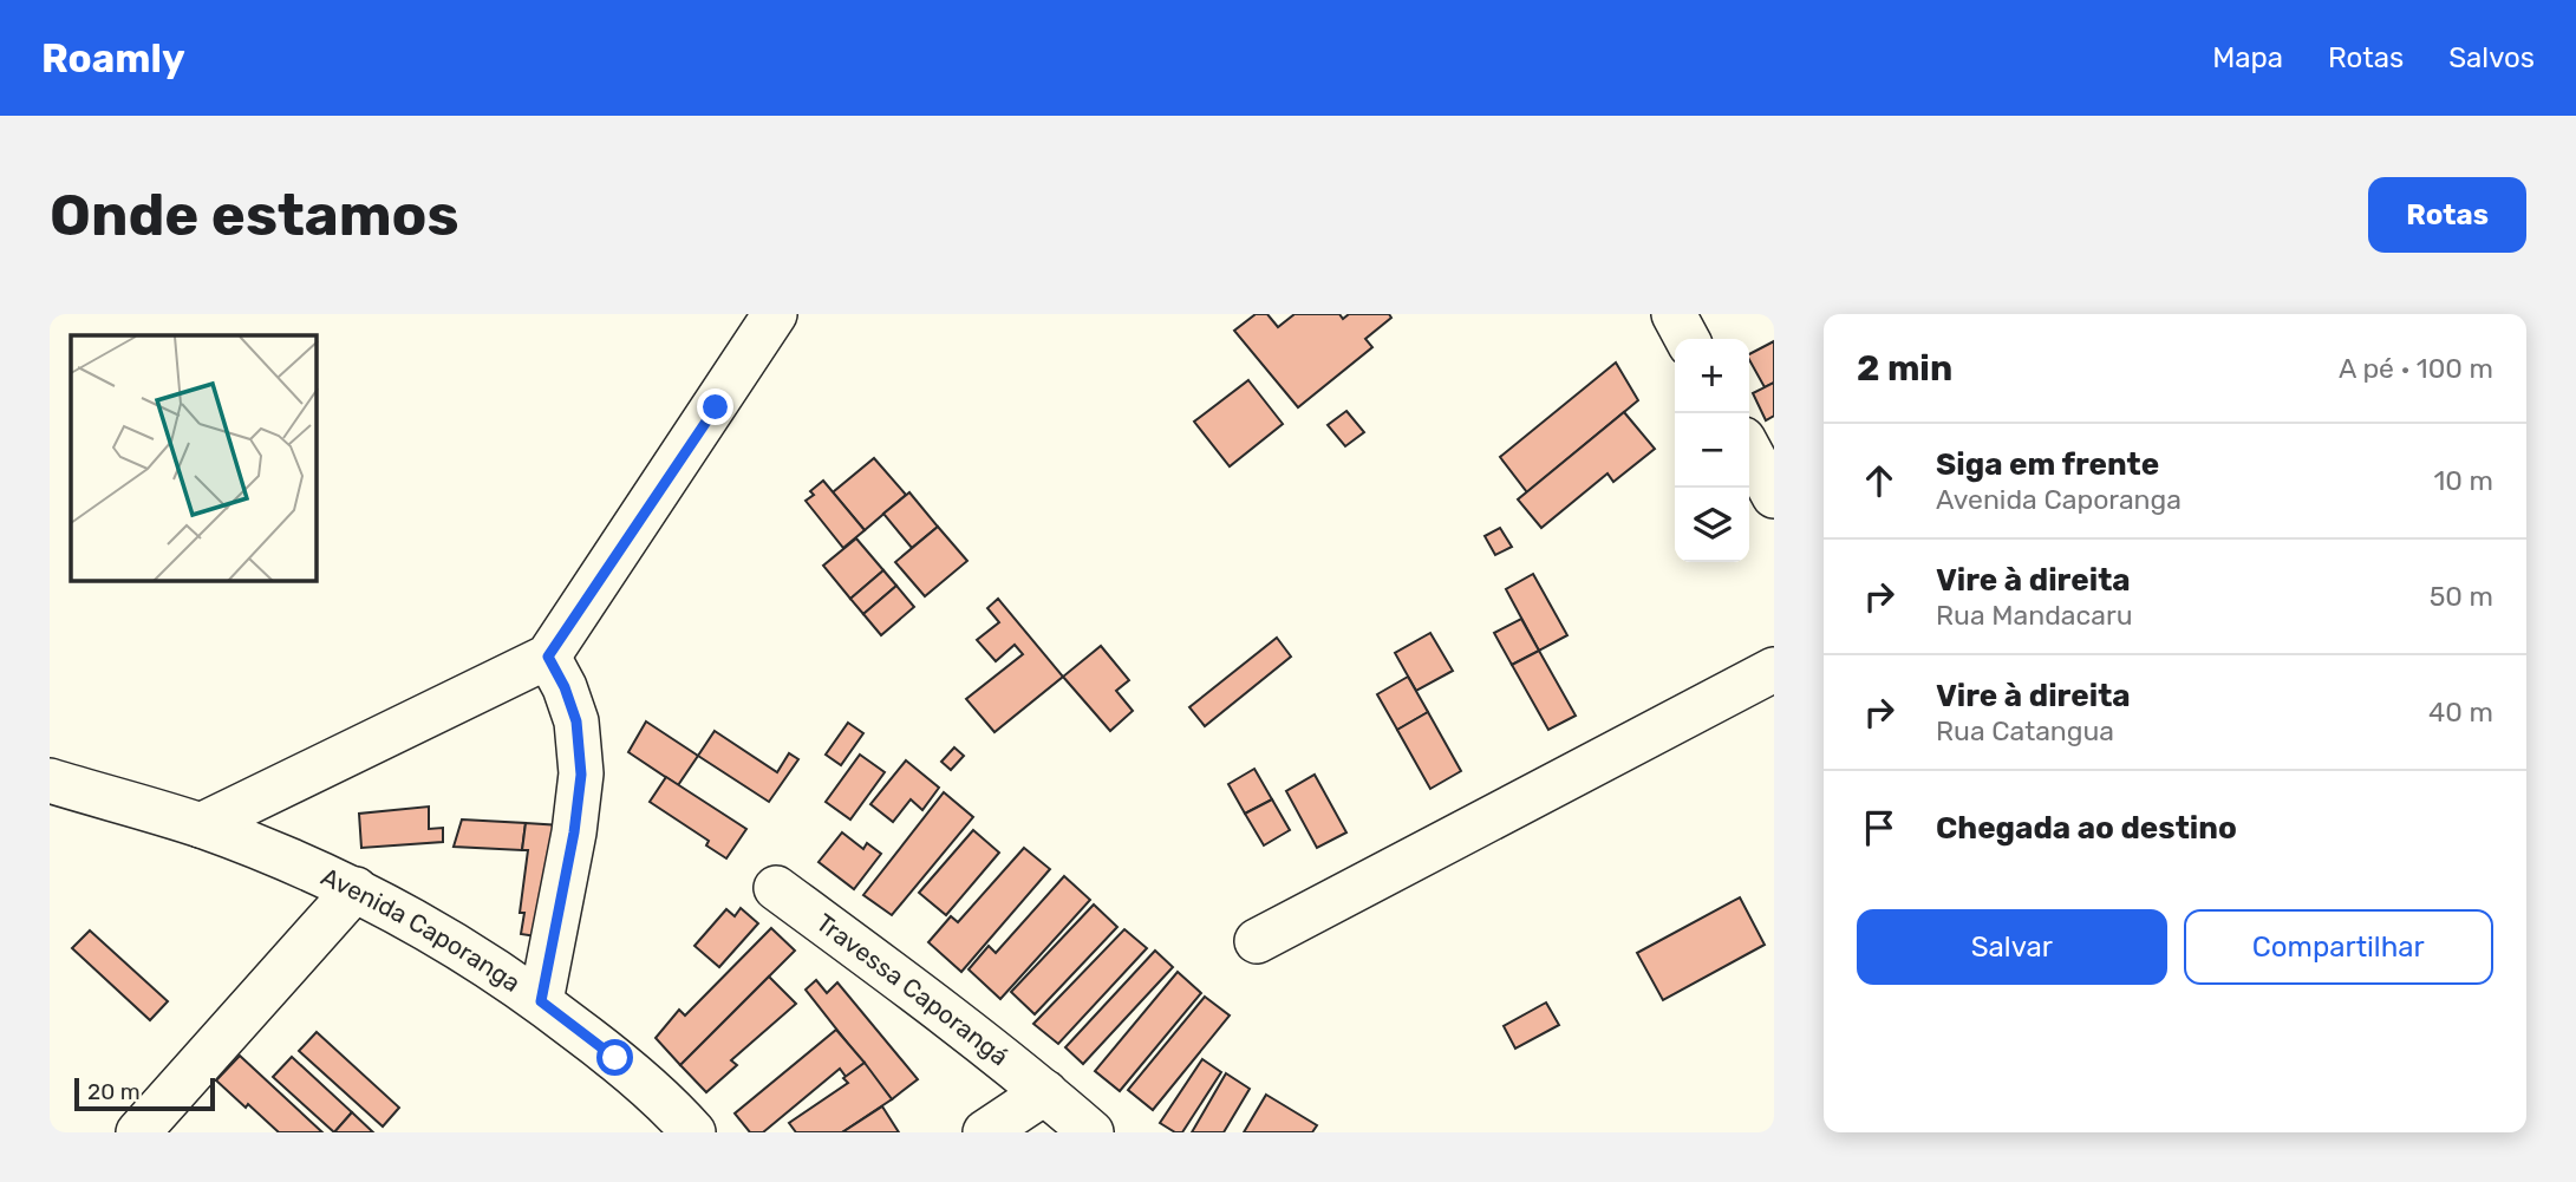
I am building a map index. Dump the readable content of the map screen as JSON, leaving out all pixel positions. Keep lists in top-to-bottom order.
{
  "streets": {
    "street": ["Avenida Caporanga", "Travessa Caporangá"]
  },
  "scale_bar": "20 m",
  "page": {
    "header": "Roamly",
    "nav": ["Mapa", "Rotas", "Salvos"],
    "buttons": [
      "Rotas",
      ["Salvar", "Compartilhar"]
    ],
    "title": "Onde estamos",
    "heading": ["2 min", "A pé · 100 m"],
    "map_buttons": ["+", "−"],
    "list": [
      ["Siga em frente", "Avenida Caporanga", "10 m"],
      ["Vire à direita", "Rua Mandacaru", "50 m"],
      ["Vire à direita", "Rua Catangua", "40 m"],
      "Chegada ao destino"
    ],
    "scale": "20 m"
  }
}
